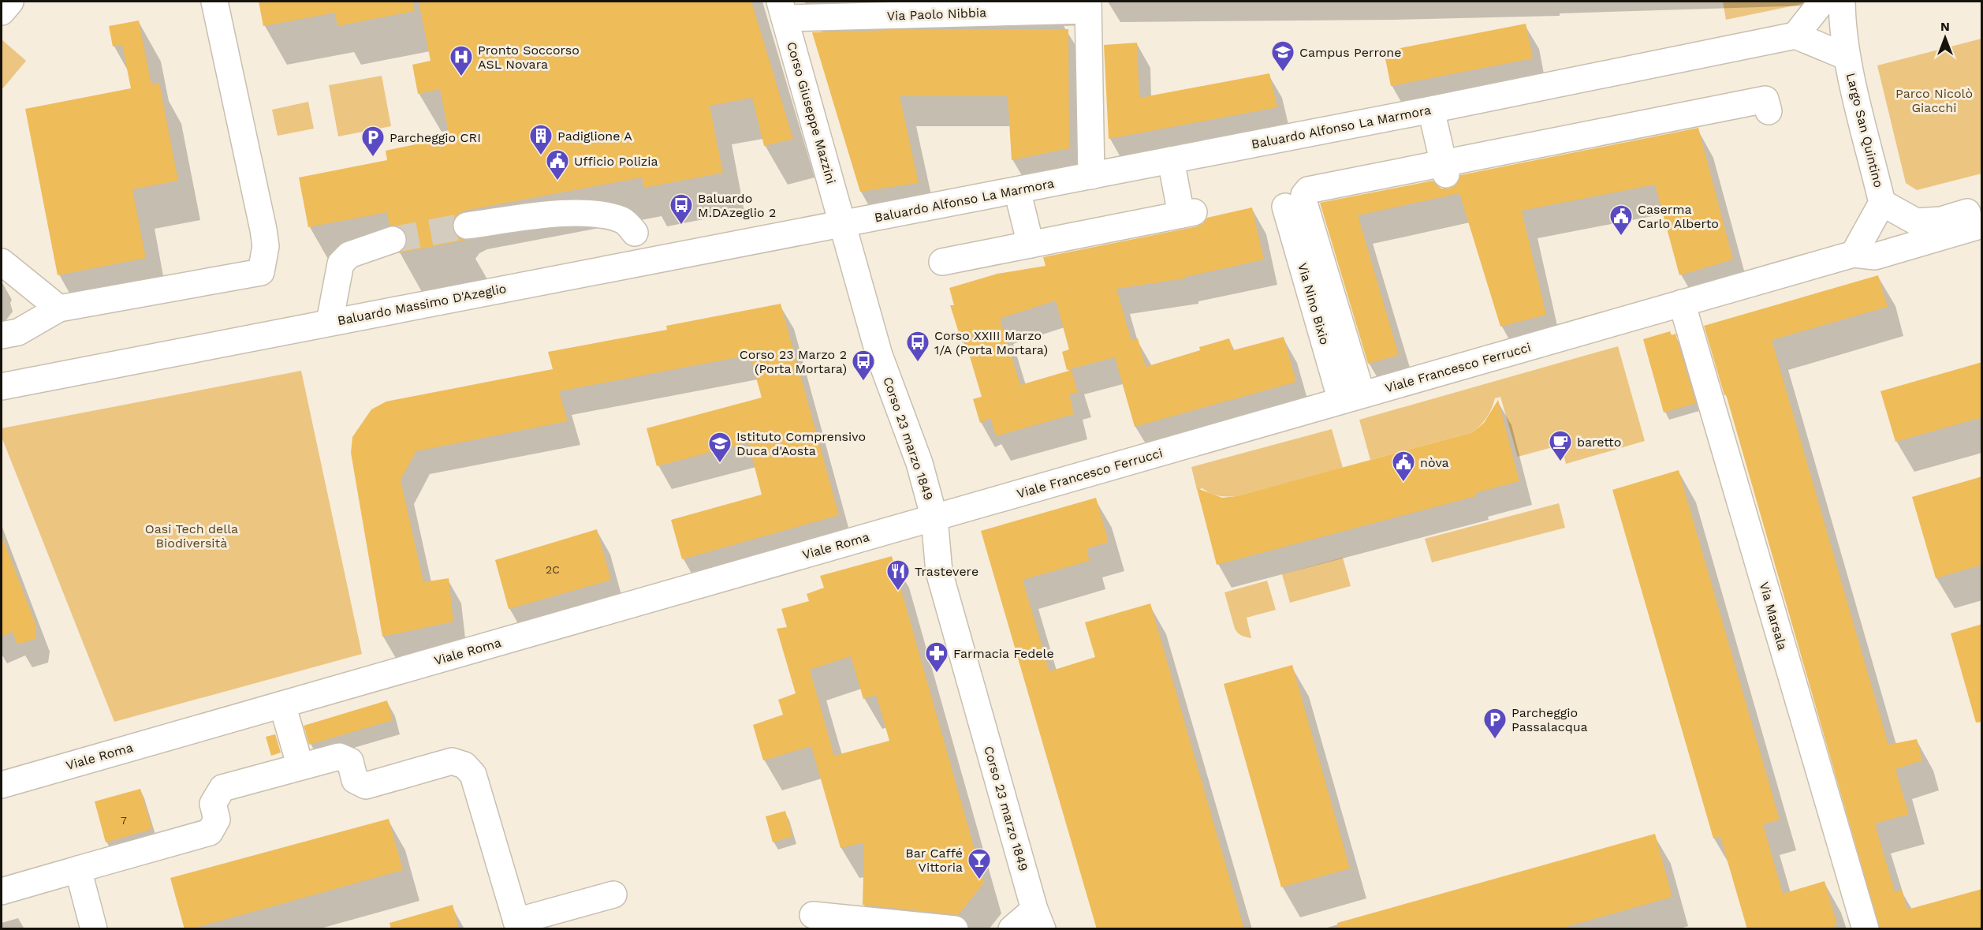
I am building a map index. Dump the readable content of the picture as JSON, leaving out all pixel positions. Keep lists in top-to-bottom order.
{
  "streets": {
    "street": [
      "Via Paolo Nibbia",
      "Corso Giuseppe Mazzini",
      "Baluardo Alfonso La Marmora",
      "Largo San Quintino",
      "Via Nino Bixio",
      "Baluardo Massimo D'Azeglio",
      "Viale Francesco Ferrucci",
      "Corso 23 marzo 1849",
      "Viale Roma",
      "Via Marsala"
    ]
  },
  "crossings": [
    ["Via Paolo Nibbia", "Corso Giuseppe Mazzini"],
    ["Corso Giuseppe Mazzini", "Baluardo Alfonso La Marmora"],
    ["Corso Giuseppe Mazzini", "Baluardo Massimo D'Azeglio"],
    ["Corso Giuseppe Mazzini", "Corso 23 marzo 1849"],
    ["Baluardo Alfonso La Marmora", "Largo San Quintino"],
    ["Baluardo Alfonso La Marmora", "Baluardo Massimo D'Azeglio"],
    ["Baluardo Alfonso La Marmora", "Corso 23 marzo 1849"],
    ["Largo San Quintino", "Viale Francesco Ferrucci"],
    ["Via Nino Bixio", "Viale Francesco Ferrucci"],
    ["Baluardo Massimo D'Azeglio", "Corso 23 marzo 1849"],
    ["Viale Francesco Ferrucci", "Corso 23 marzo 1849"],
    ["Viale Francesco Ferrucci", "Viale Roma"],
    ["Viale Francesco Ferrucci", "Via Marsala"],
    ["Corso 23 marzo 1849", "Viale Roma"]
  ],
  "parks": ["Parco Nicolò Giacchi", "Oasi Tech della Biodiversità"],
  "places": {
    "school or university": ["Campus Perrone", "Istituto Comprensivo Duca d'Aosta"],
    "hospital": ["Pronto Soccorso ASL Novara"],
    "building": ["Padiglione A"],
    "parking": ["Parcheggio CRI", "Parcheggio Passalacqua"],
    "public building": ["Ufficio Polizia", "Caserma Carlo Alberto", "nòva"],
    "bus stop": ["Baluardo M.DAzeglio 2", "Corso XXIII Marzo 1/A (Porta Mortara)", "Corso 23 Marzo 2 (Porta Mortara)"],
    "cafe": ["baretto"],
    "restaurant": ["Trastevere"],
    "pharmacy": ["Farmacia Fedele"],
    "bar": ["Bar Caffé Vittoria"]
  },
  "house_numbers": ["2C", "7"],
  "north": "top"
}
